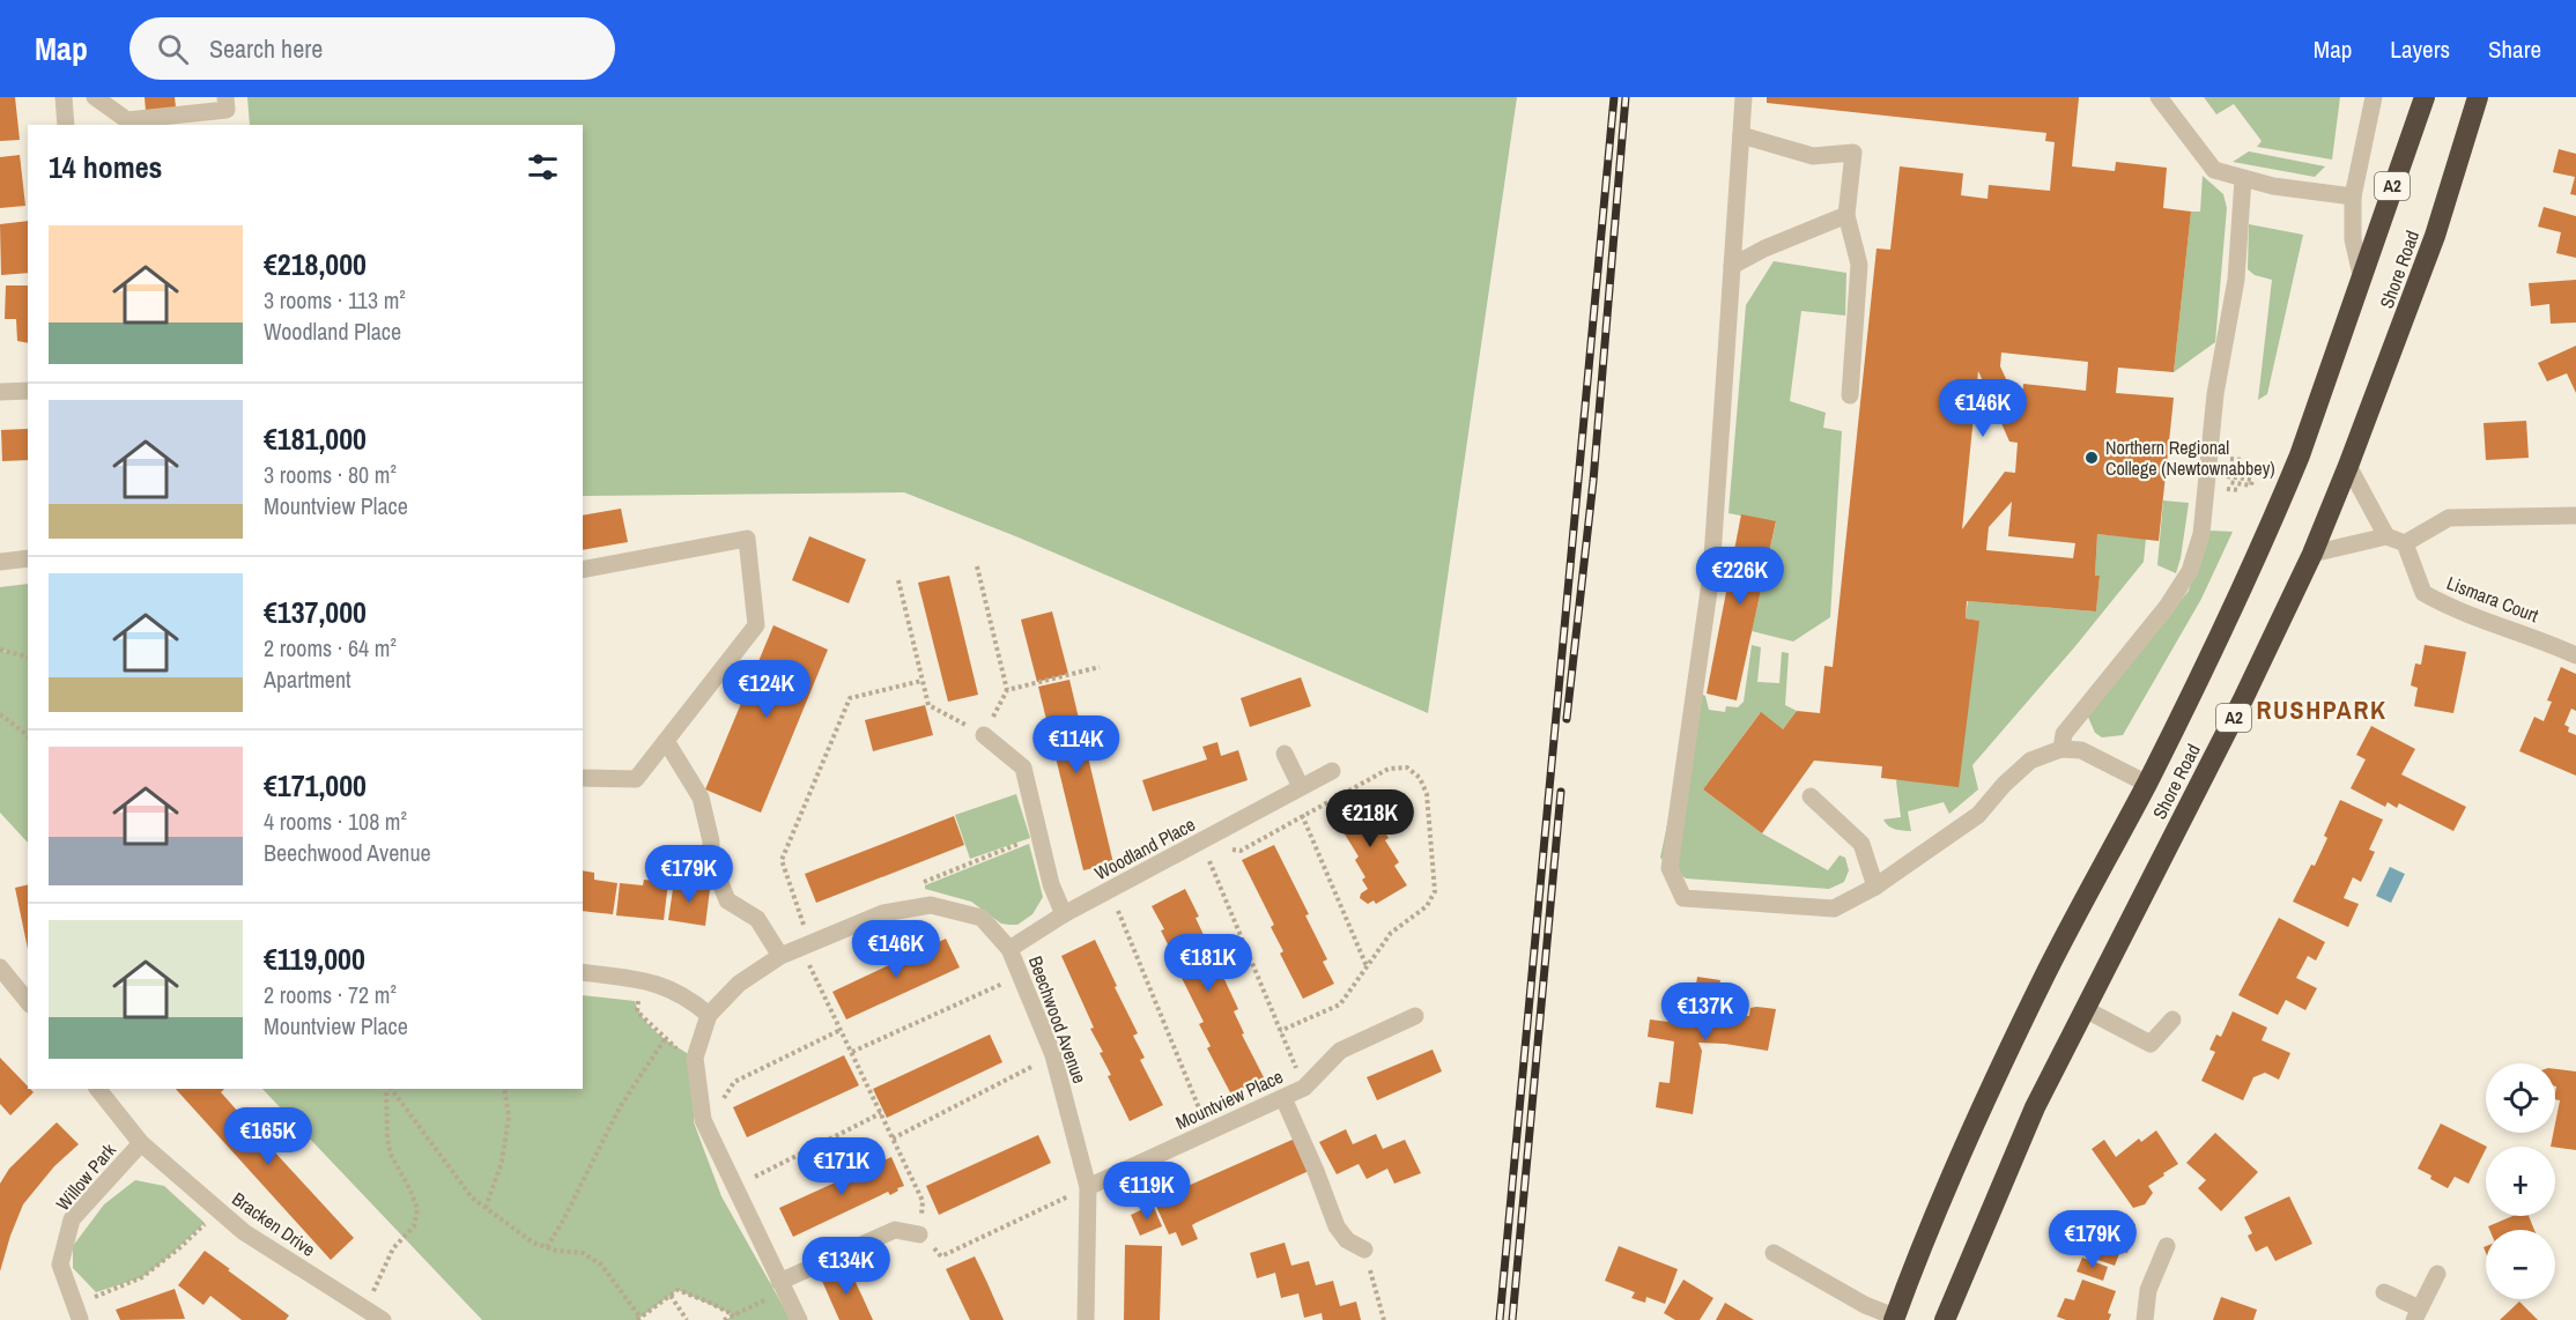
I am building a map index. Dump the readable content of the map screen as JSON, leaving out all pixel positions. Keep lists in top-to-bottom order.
{
  "streets": {
    "highway": ["A2", "Shore Road"],
    "street": [
      "Lismara Court",
      "Woodland Place",
      "Beechwood Avenue",
      "Mountview Place",
      "Willow Park",
      "Bracken Drive"
    ]
  },
  "crossings": [
    ["Woodland Place", "Beechwood Avenue"],
    ["Beechwood Avenue", "Mountview Place"],
    ["Willow Park", "Bracken Drive"]
  ],
  "districts": ["RUSHPARK"],
  "places": ["Northern Regional College (Newtownabbey)"],
  "page": {
    "header": "Map",
    "search": "Search here",
    "nav": ["Map", "Layers", "Share"],
    "heading": "14 homes",
    "list": [
      {
        "name": "€218,000",
        "note": "3 rooms · 113 m² · Woodland Place"
      },
      {
        "name": "€181,000",
        "note": "3 rooms · 80 m² · Mountview Place"
      },
      {
        "name": "€137,000",
        "note": "2 rooms · 64 m² · Apartment"
      },
      {
        "name": "€171,000",
        "note": "4 rooms · 108 m² · Beechwood Avenue"
      },
      {
        "name": "€119,000",
        "note": "2 rooms · 72 m² · Mountview Place"
      }
    ],
    "price": [
      "€146K",
      "€226K",
      "€124K",
      "€114K",
      "€218K",
      "€179K",
      "€146K",
      "€181K",
      "€137K",
      "€165K",
      "€171K",
      "€119K",
      "€179K",
      "€134K"
    ],
    "map_buttons": ["+", "−"]
  }
}
